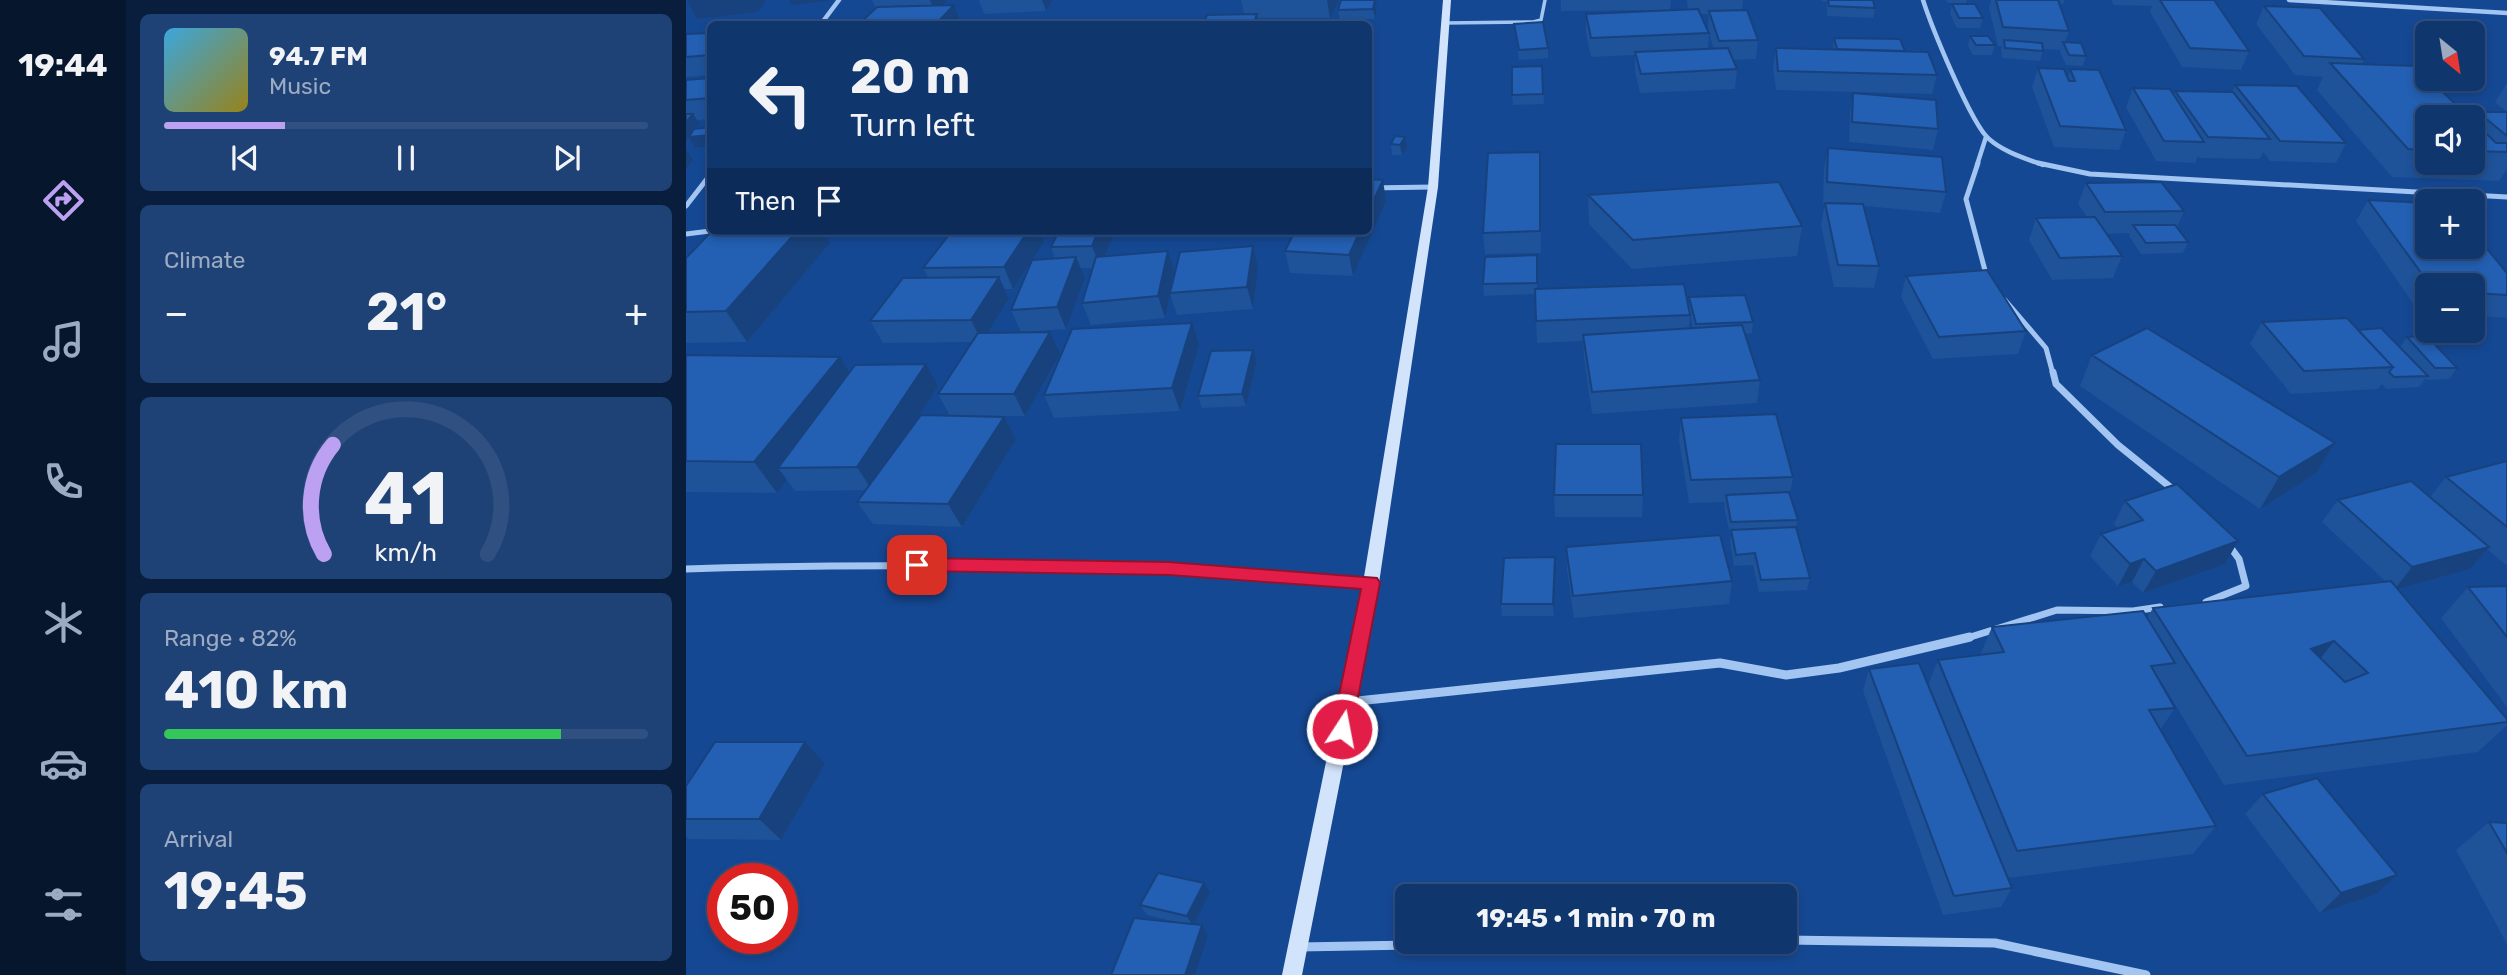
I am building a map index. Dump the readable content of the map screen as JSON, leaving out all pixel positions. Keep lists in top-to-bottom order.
{
  "north": "bottom right",
  "page": {
    "tabs": "19:44",
    "map_buttons": ["+", "−"],
    "turn": ["20 m", "Turn left"],
    "song": ["94.7 FM", "Music"],
    "then": "Then",
    "tile": [
      "Climate",
      ["Range · 82%", "410 km"],
      ["Arrival", "19:45"]
    ],
    "heat": ["−", "21°", "+"],
    "limit": "50",
    "trip": "19:45 · 1 min · 70 m",
    "gauge": ["41", "km/h"]
  }
}
